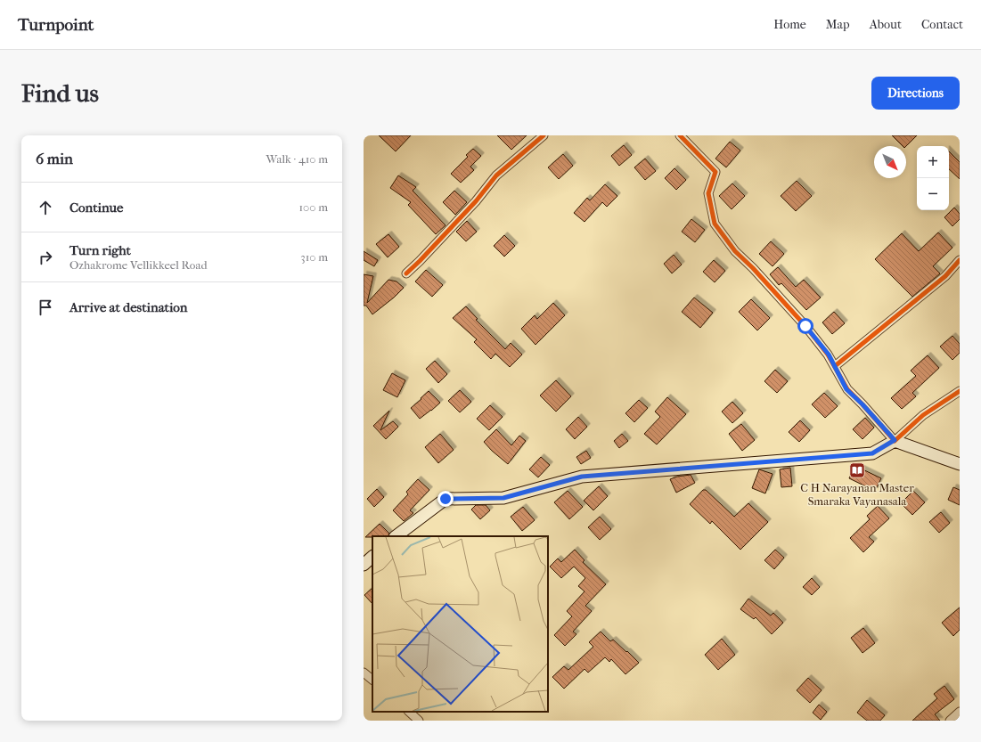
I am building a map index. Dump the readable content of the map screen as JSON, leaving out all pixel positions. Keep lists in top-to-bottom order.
{
  "places": {
    "library": ["C H Narayanan Master Smaraka Vayanasala"]
  },
  "north": "bottom right",
  "page": {
    "header": "Turnpoint",
    "nav": [
      "Home",
      "Map",
      "About",
      "Contact"
    ],
    "buttons": "Directions",
    "title": "Find us",
    "heading": ["6 min", "Walk · 410 m"],
    "map_buttons": ["+", "−"],
    "list": [
      ["Continue", "100 m"],
      ["Turn right", "Ozhakrome Vellikkeel Road", "310 m"],
      "Arrive at destination"
    ]
  }
}
